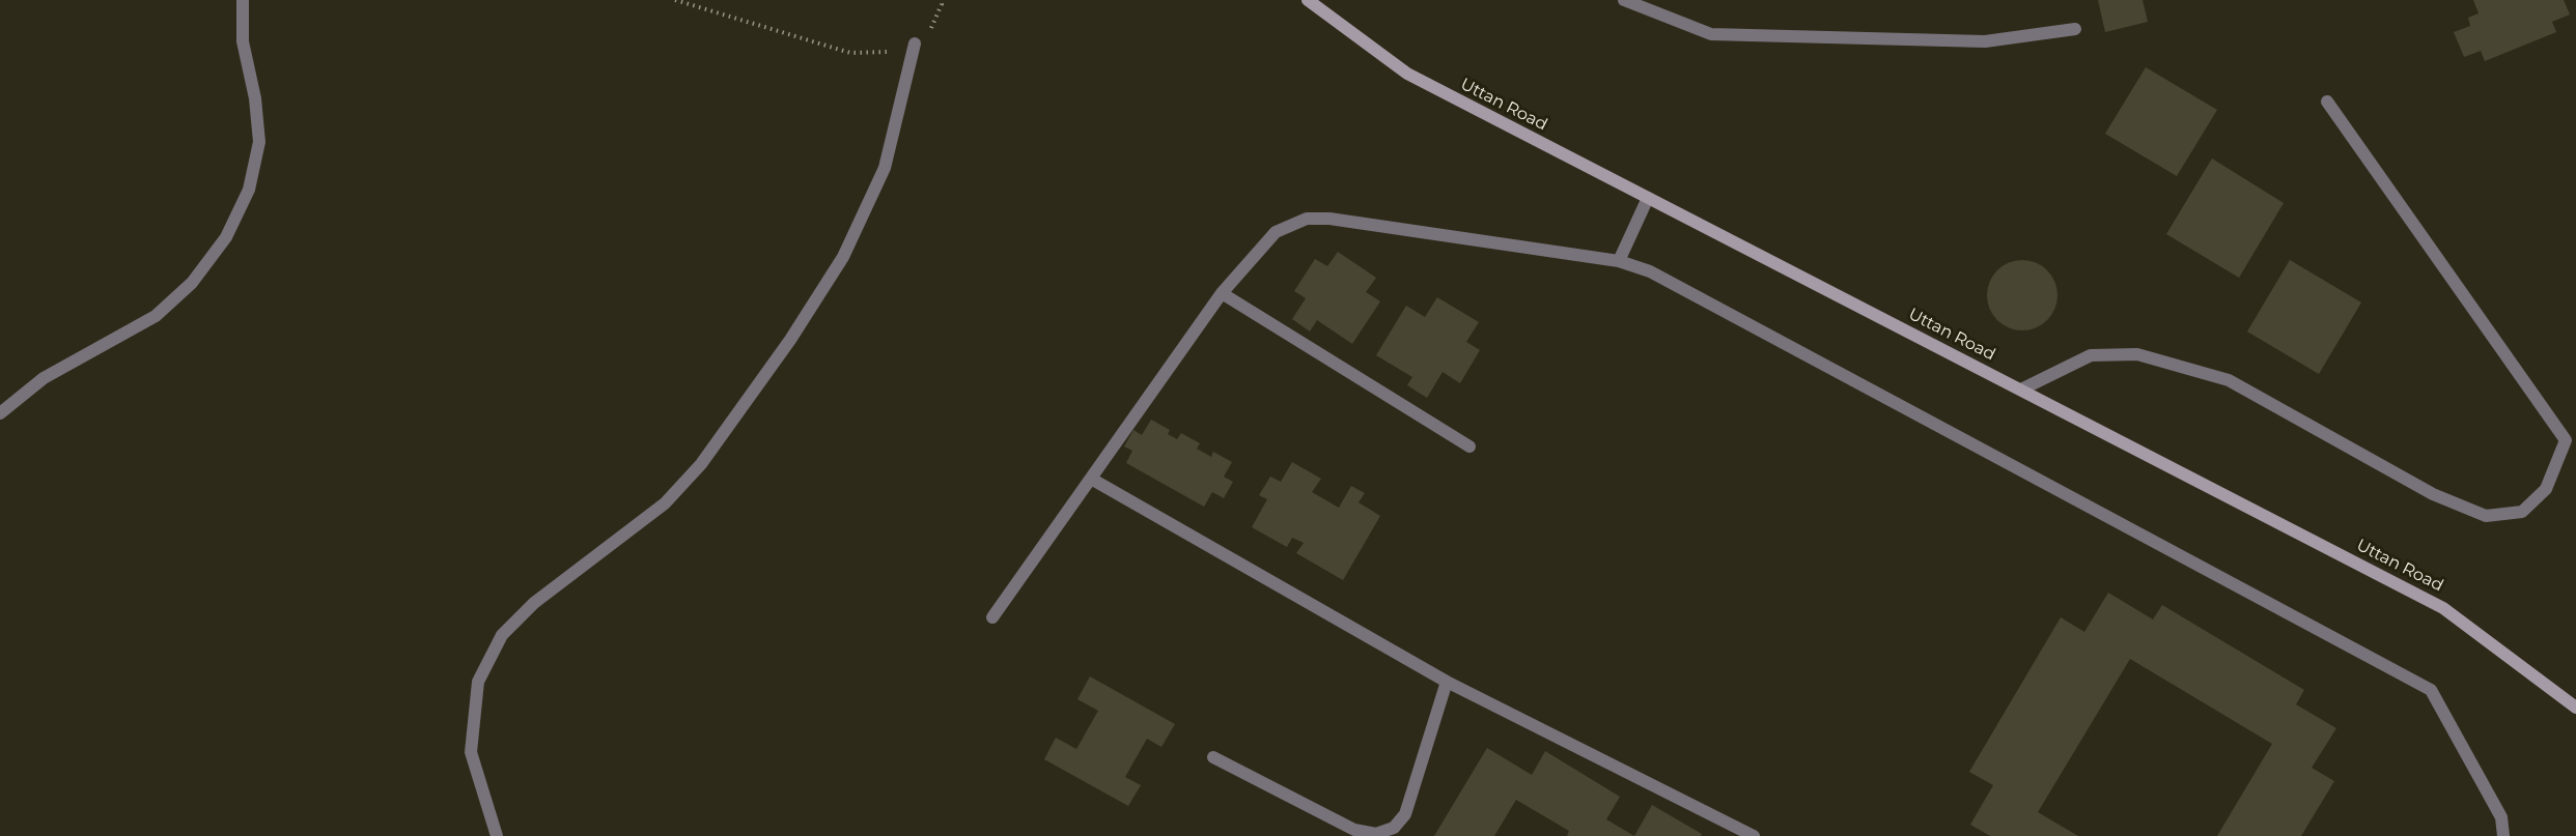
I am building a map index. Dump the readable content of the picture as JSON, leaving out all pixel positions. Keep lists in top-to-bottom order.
{
  "streets": {
    "main road": ["Uttan Road"]
  }
}
